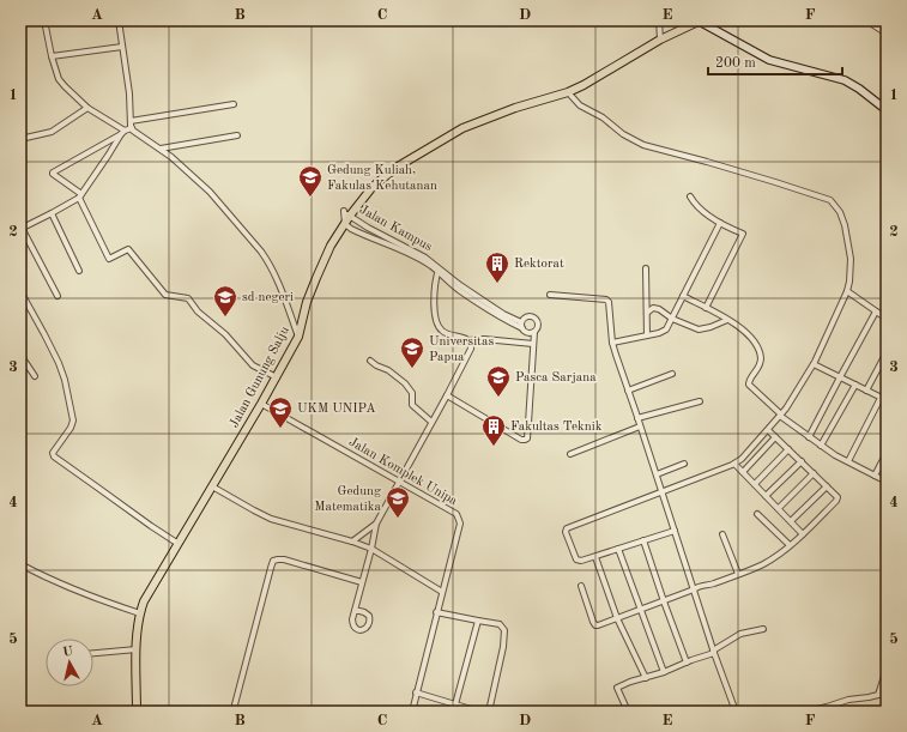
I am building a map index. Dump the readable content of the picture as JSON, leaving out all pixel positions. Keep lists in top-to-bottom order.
{
  "streets": {
    "main road": ["Jalan Gunung Salju"],
    "street": ["Jalan Kampus", "Jalan Komplek Unipa"]
  },
  "crossings": [
    ["Jalan Kampus", "Jalan Gunung Salju"],
    ["Jalan Gunung Salju", "Jalan Komplek Unipa"]
  ],
  "places": {
    "school or university": [
      "Gedung Kuliah, Fakulas Kehutanan",
      "sd negeri",
      "Universitas Papua",
      "Pasca Sarjana",
      "UKM UNIPA",
      "Gedung Matematika"
    ],
    "building": ["Rektorat", "Fakultas Teknik"]
  },
  "scale_bar": "200 m",
  "north": "top",
  "grid": {
    "columns": [
      "A",
      "B",
      "C",
      "D",
      "E",
      "F"
    ],
    "rows": [
      "1",
      "2",
      "3",
      "4",
      "5"
    ]
  }
}
